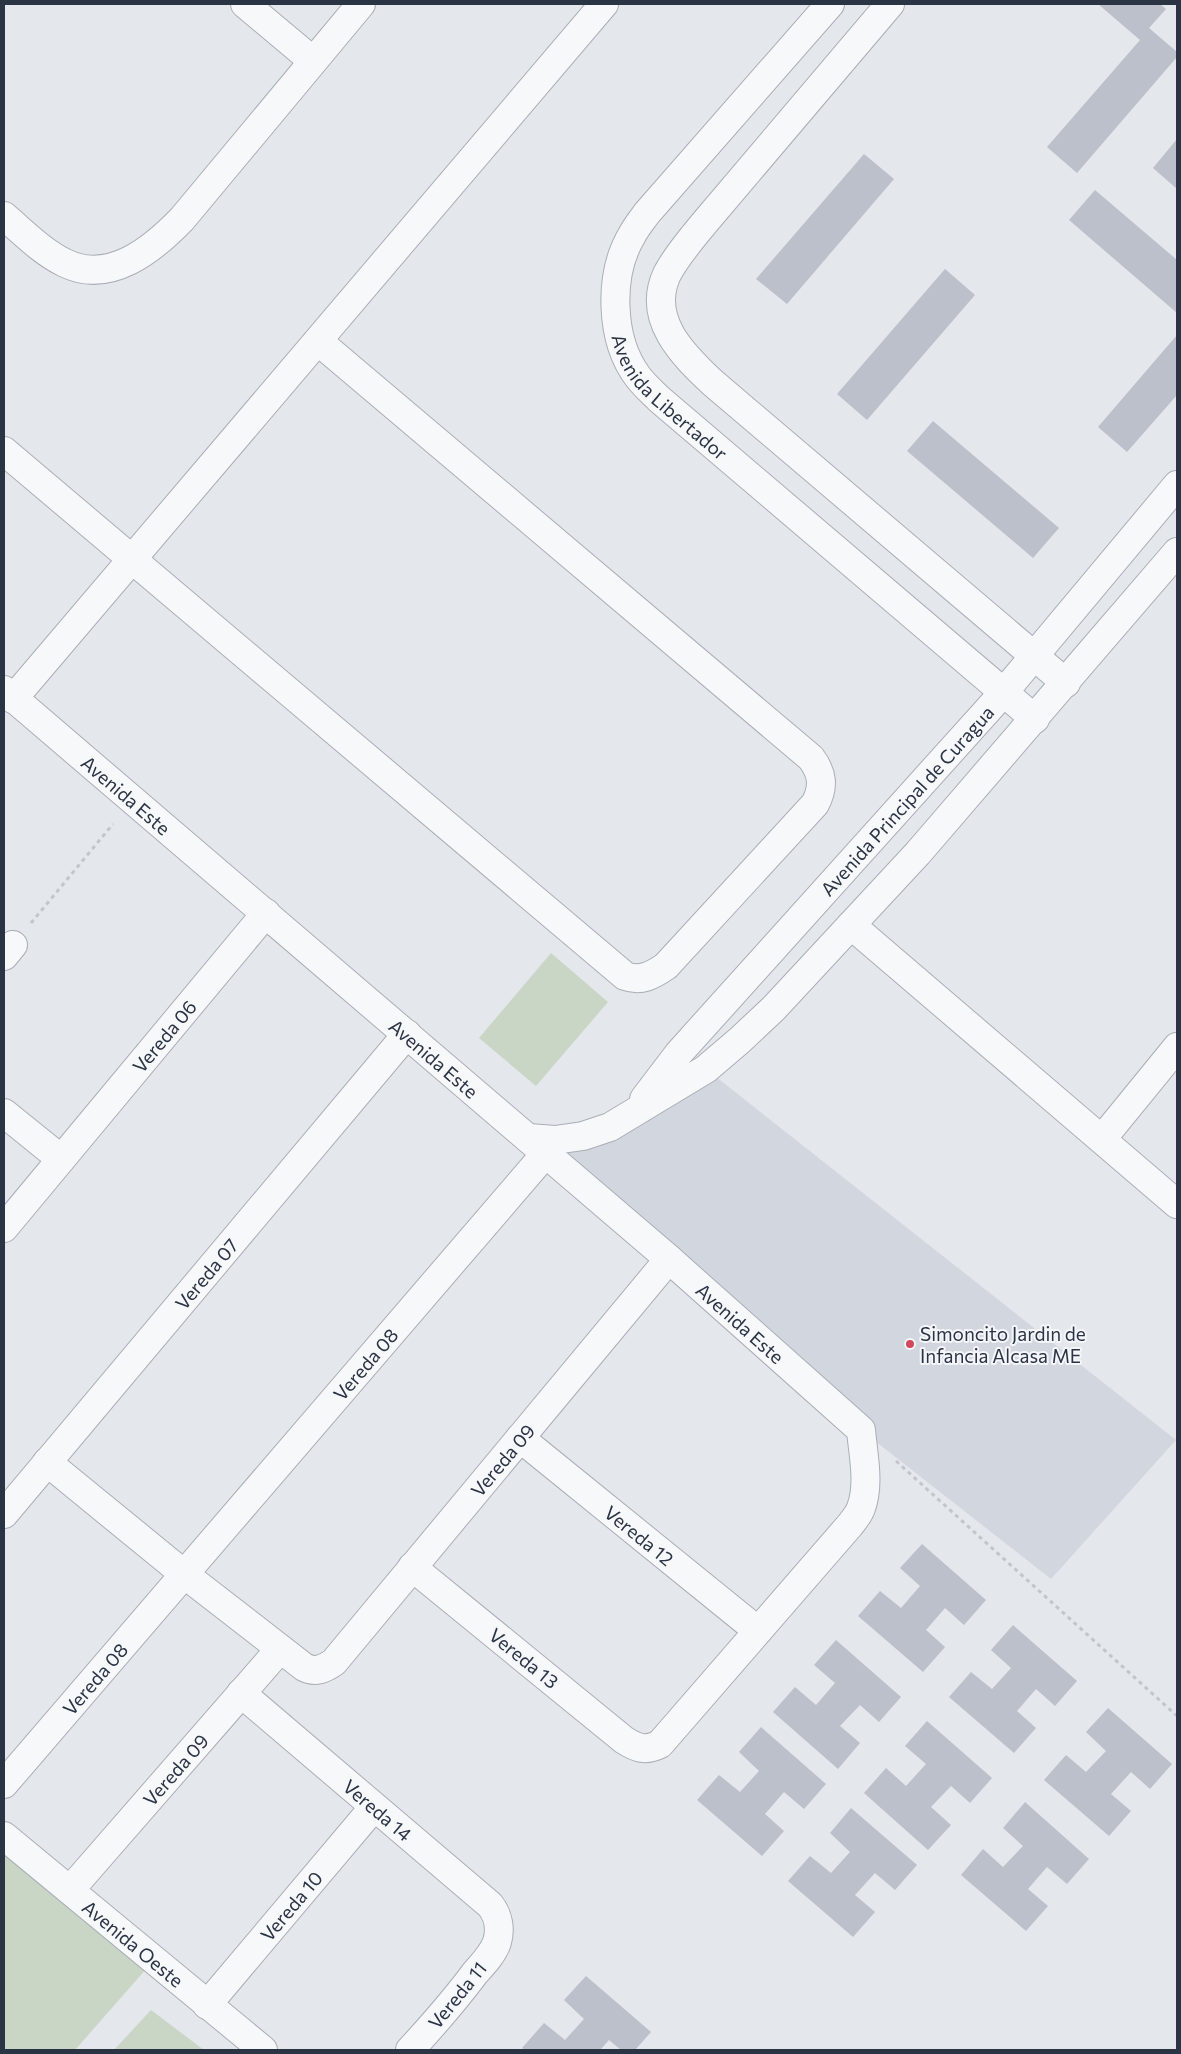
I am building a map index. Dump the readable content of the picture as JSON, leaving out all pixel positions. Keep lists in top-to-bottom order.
{
  "streets": {
    "street": [
      "Avenida Libertador",
      "Avenida Este",
      "Avenida Principal de Curagua",
      "Vereda 06",
      "Vereda 07",
      "Vereda 08",
      "Vereda 09",
      "Vereda 12",
      "Vereda 13",
      "Vereda 14",
      "Vereda 10",
      "Avenida Oeste",
      "Vereda 11"
    ]
  },
  "crossings": [
    ["Avenida Libertador", "Avenida Principal de Curagua"],
    ["Avenida Este", "Avenida Principal de Curagua"],
    ["Avenida Este", "Vereda 06"],
    ["Avenida Este", "Vereda 07"],
    ["Avenida Este", "Vereda 08"],
    ["Avenida Este", "Vereda 09"],
    ["Avenida Principal de Curagua", "Vereda 08"],
    ["Vereda 09", "Vereda 12"],
    ["Vereda 09", "Vereda 13"],
    ["Vereda 09", "Vereda 14"],
    ["Vereda 09", "Avenida Oeste"],
    ["Vereda 12", "Vereda 13"],
    ["Vereda 14", "Vereda 10"],
    ["Vereda 14", "Vereda 11"],
    ["Vereda 10", "Avenida Oeste"]
  ],
  "places": ["Simoncito Jardin de Infancia Alcasa ME"]
}
